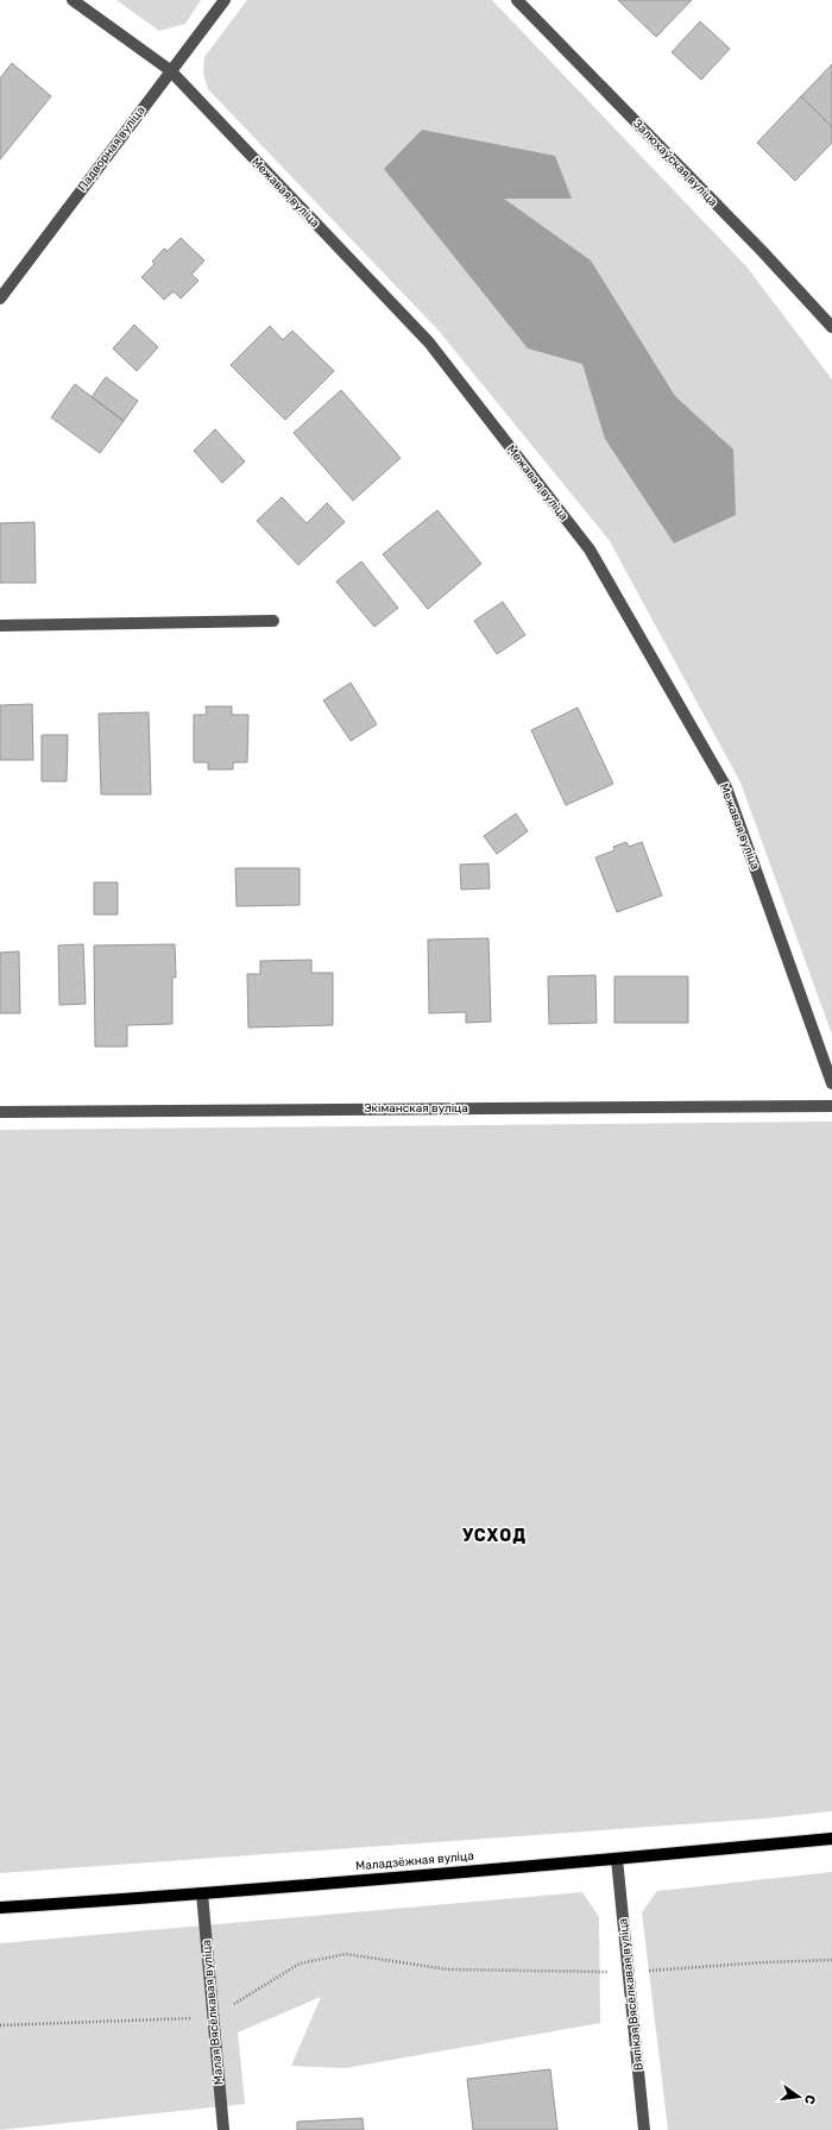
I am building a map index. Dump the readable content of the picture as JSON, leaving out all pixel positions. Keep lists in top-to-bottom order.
{
  "streets": {
    "main road": ["Маладзёжная вуліца"],
    "street": [
      "Падворная вуліца",
      "Залюхаўская вуліца",
      "Межавая вуліца",
      "Экіманская вуліца",
      "Вялікая Вясёлкавая вуліца",
      "Малая Вясёлкавая вуліца"
    ]
  },
  "crossings": [
    ["Падворная вуліца", "Межавая вуліца"],
    ["Маладзёжная вуліца", "Вялікая Вясёлкавая вуліца"],
    ["Маладзёжная вуліца", "Малая Вясёлкавая вуліца"]
  ],
  "districts": ["УСХОД"],
  "north": "right"
}
